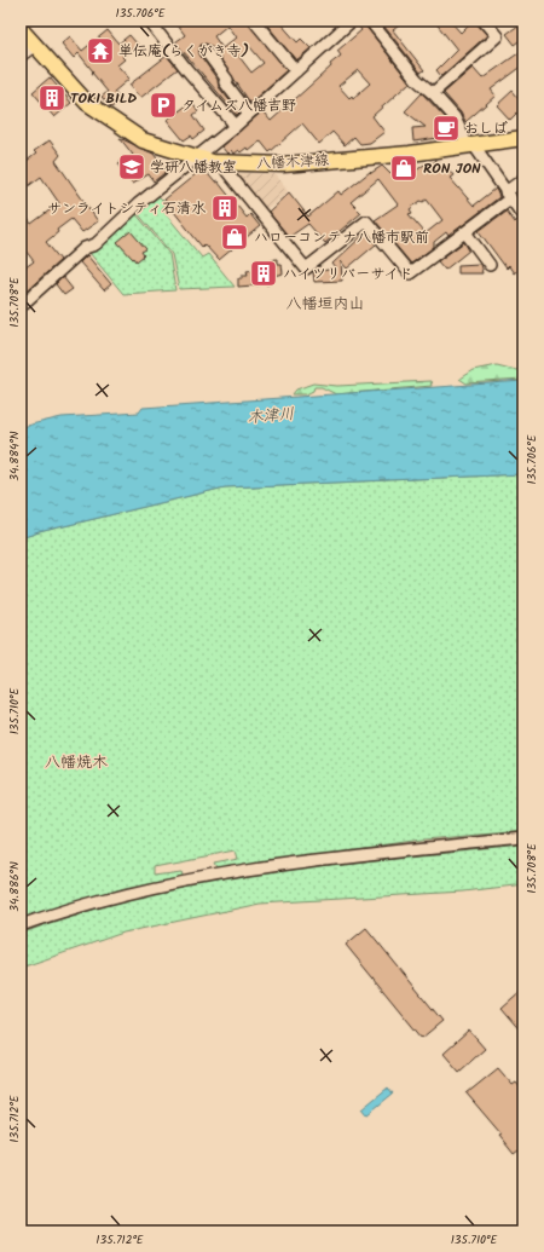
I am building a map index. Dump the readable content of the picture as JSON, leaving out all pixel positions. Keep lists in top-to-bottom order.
{
  "streets": {
    "main road": ["八幡木津線"]
  },
  "districts": ["八幡垣内山", "八幡焼木"],
  "water": ["木津川"],
  "places": {
    "temple": ["単伝庵(らくがき寺)"],
    "building": ["TOKI BILD", "サンライトシティ石清水", "ハイツリバーサイド"],
    "parking": ["タイムズ八幡吉野"],
    "cafe": ["おしば"],
    "school or university": ["学研八幡教室"],
    "shop": ["RON JON", "ハローコンテナ八幡市駅前"]
  },
  "coordinates": [
    "135.706°E",
    "135.708°E",
    "34.884°N",
    "135.710°E",
    "34.886°N",
    "135.712°E"
  ]
}
